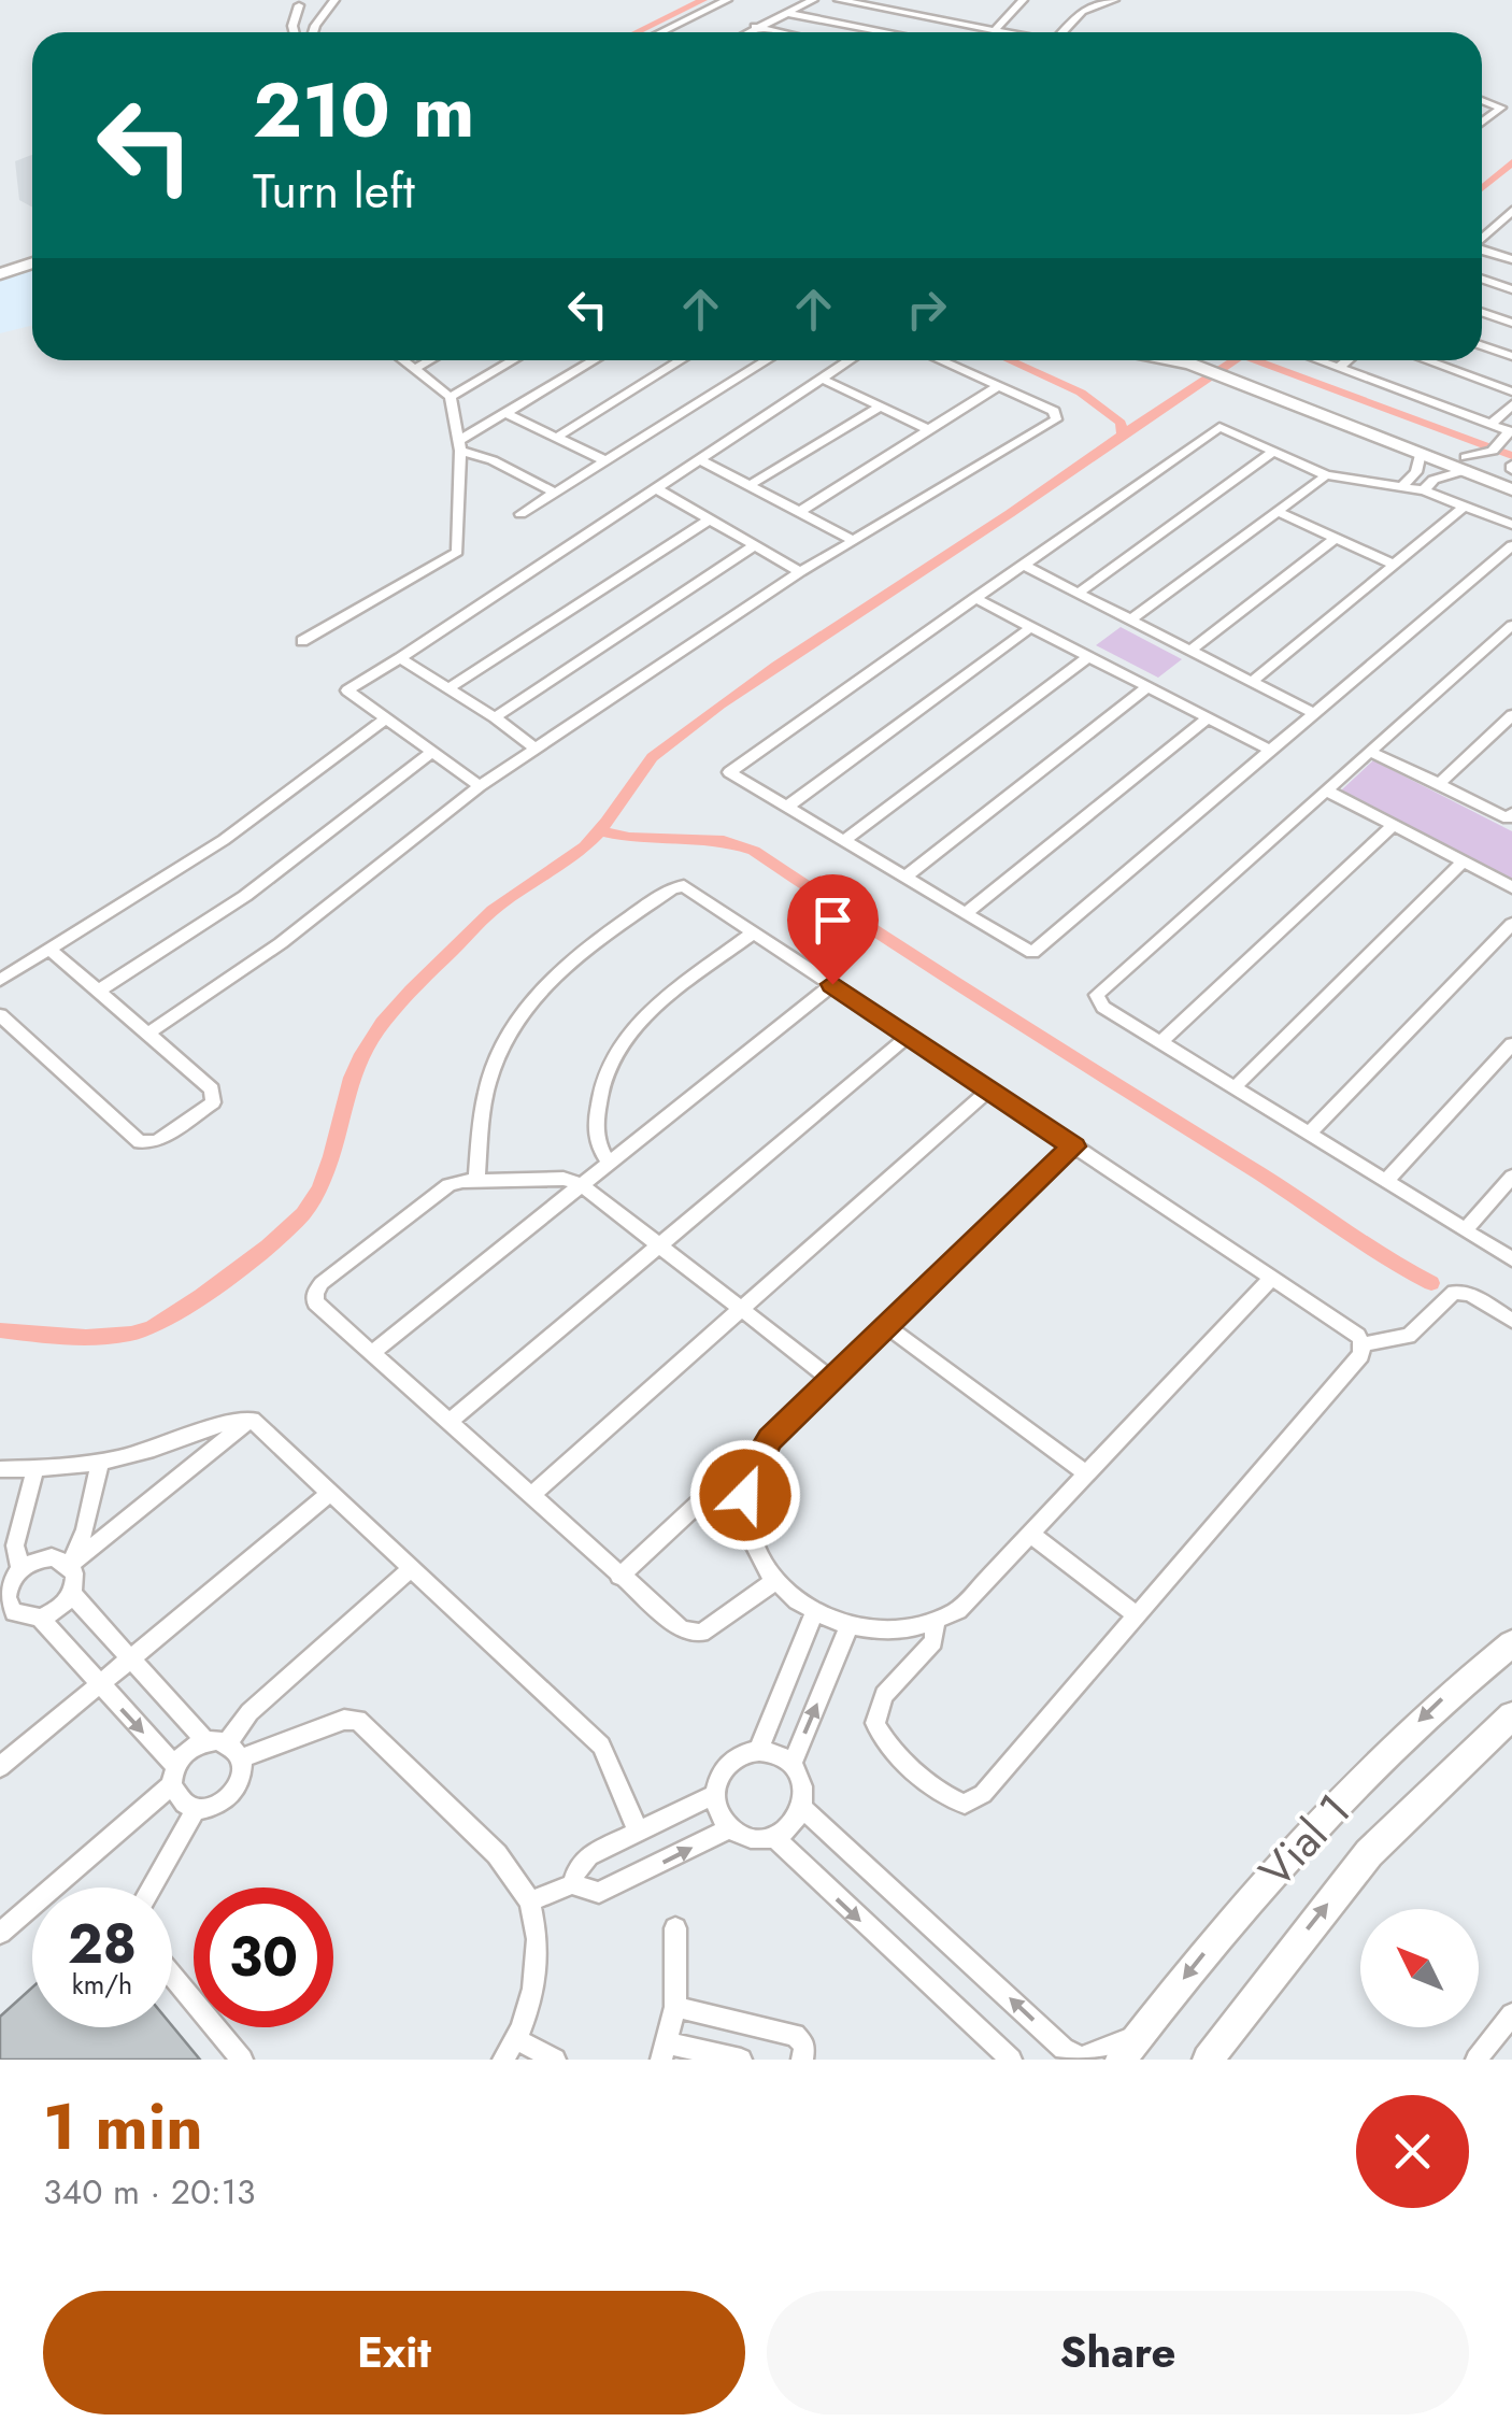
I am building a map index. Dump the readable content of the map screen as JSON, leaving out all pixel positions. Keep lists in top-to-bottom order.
{
  "streets": {
    "street": ["Vial 1"]
  },
  "north": "top left",
  "page": {
    "turn": ["210 m", "Turn left"],
    "speed": "28 km/h",
    "limit": "30",
    "heading": ["1 min", "340 m · 20:13"],
    "buttons": ["Exit", "Share"]
  }
}
